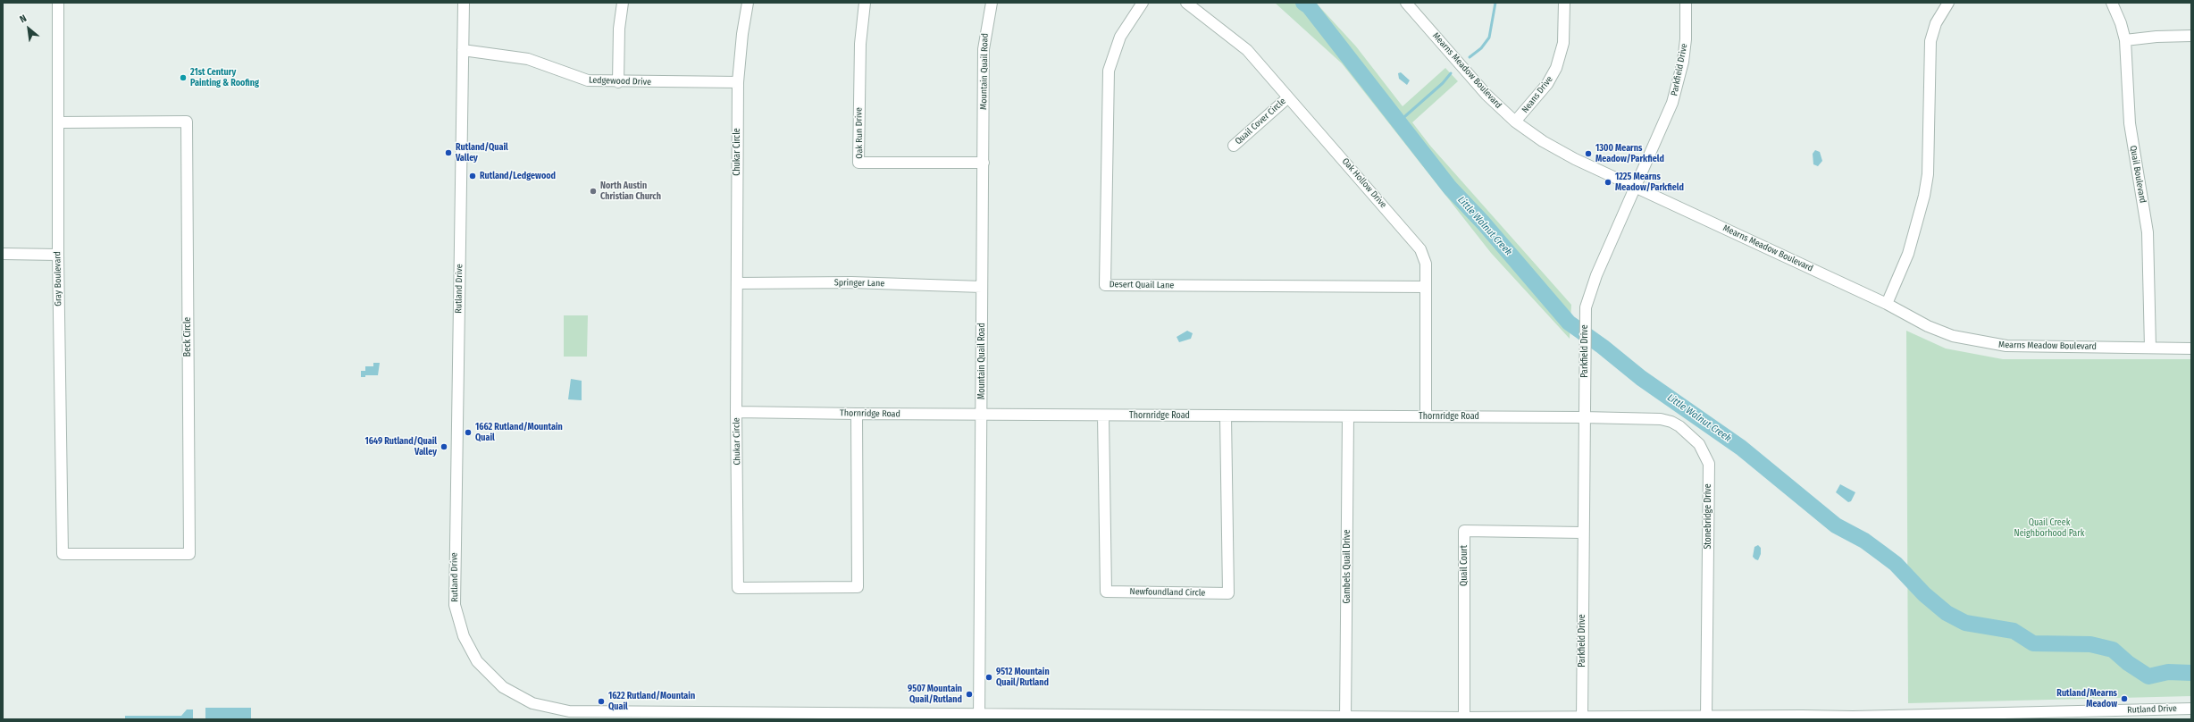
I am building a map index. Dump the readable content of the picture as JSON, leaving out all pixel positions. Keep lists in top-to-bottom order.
{
  "streets": {
    "street": [
      "Parkfield Drive",
      "Mearns Meadow Boulevard",
      "Mountain Quail Road",
      "Ledgewood Drive",
      "Neans Drive",
      "Quail Cover Circle",
      "Oak Run Drive",
      "Chukar Circle",
      "Quail Boulevard",
      "Oak Hollow Drive",
      "Gray Boulevard",
      "Springer Lane",
      "Desert Quail Lane",
      "Rutland Drive",
      "Beck Circle",
      "Thornridge Road",
      "Stonebridge Drive",
      "Quail Court",
      "Gambels Quail Drive",
      "Newfoundland Circle"
    ]
  },
  "crossings": [
    ["Parkfield Drive", "Mearns Meadow Boulevard"],
    ["Parkfield Drive", "Rutland Drive"],
    ["Parkfield Drive", "Thornridge Road"],
    ["Parkfield Drive", "Stonebridge Drive"],
    ["Parkfield Drive", "Quail Court"],
    ["Mearns Meadow Boulevard", "Neans Drive"],
    ["Mearns Meadow Boulevard", "Quail Boulevard"],
    ["Mountain Quail Road", "Oak Run Drive"],
    ["Mountain Quail Road", "Springer Lane"],
    ["Mountain Quail Road", "Rutland Drive"],
    ["Mountain Quail Road", "Thornridge Road"],
    ["Ledgewood Drive", "Chukar Circle"],
    ["Ledgewood Drive", "Rutland Drive"],
    ["Quail Cover Circle", "Oak Hollow Drive"],
    ["Chukar Circle", "Springer Lane"],
    ["Chukar Circle", "Thornridge Road"],
    ["Oak Hollow Drive", "Desert Quail Lane"],
    ["Oak Hollow Drive", "Thornridge Road"],
    ["Gray Boulevard", "Beck Circle"],
    ["Rutland Drive", "Stonebridge Drive"],
    ["Rutland Drive", "Quail Court"],
    ["Rutland Drive", "Gambels Quail Drive"],
    ["Thornridge Road", "Stonebridge Drive"],
    ["Thornridge Road", "Gambels Quail Drive"],
    ["Thornridge Road", "Newfoundland Circle"]
  ],
  "water": ["Little Walnut Creek"],
  "parks": ["Quail Creek Neighborhood Park"],
  "places": [
    "21st Century Painting & Roofing",
    "Rutland/Quail Valley",
    "1300 Mearns Meadow/Parkfield",
    "Rutland/Ledgewood",
    "1225 Mearns Meadow/Parkfield",
    "North Austin Christian Church",
    "1662 Rutland/Mountain Quail",
    "1649 Rutland/Quail Valley",
    "9512 Mountain Quail/Rutland",
    "9507 Mountain Quail/Rutland",
    "Rutland/Mearns Meadow",
    "1622 Rutland/Mountain Quail"
  ],
  "north": "top left"
}
